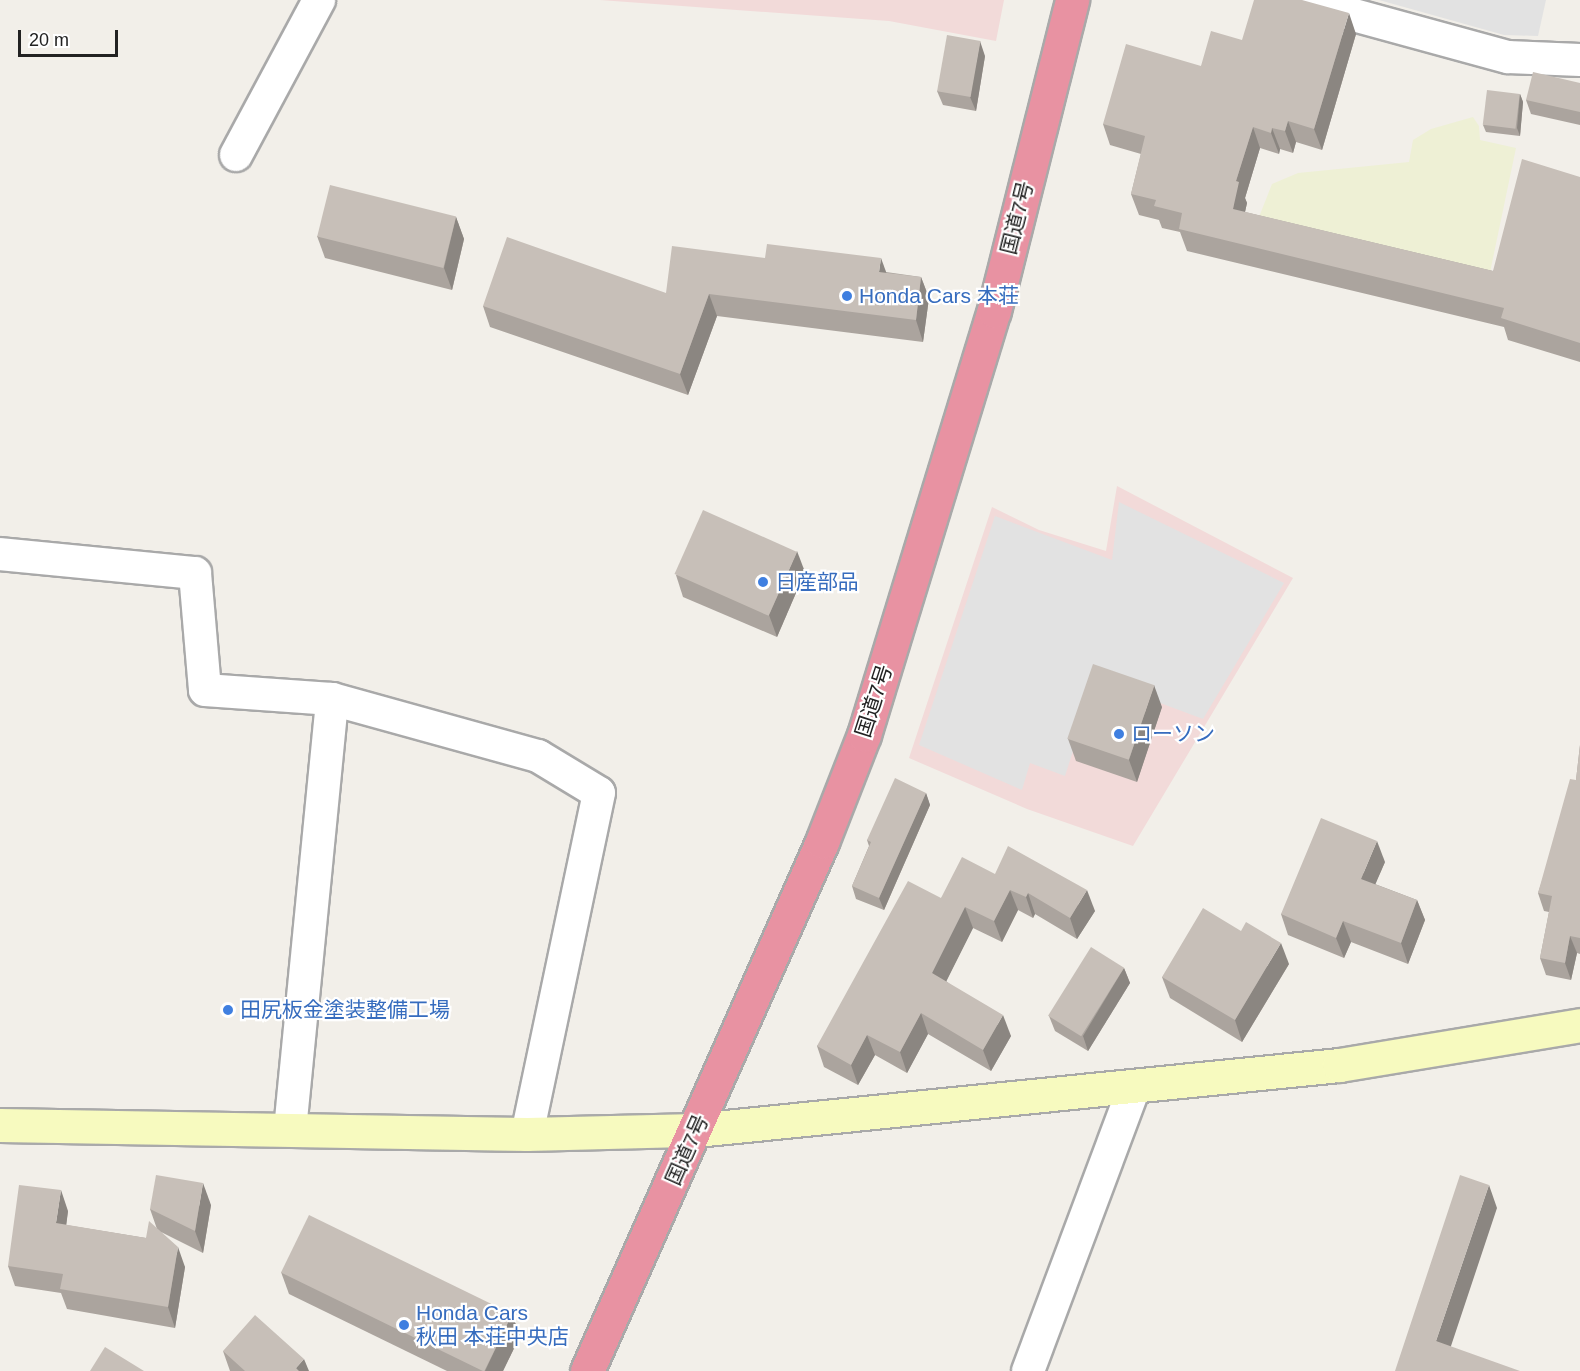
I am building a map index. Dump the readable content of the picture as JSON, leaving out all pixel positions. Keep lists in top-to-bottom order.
{
  "streets": {
    "highway": ["国道7号"]
  },
  "places": [
    "Honda Cars 本荘",
    "日産部品",
    "ローソン",
    "田尻板金塗装整備工場",
    "Honda Cars 秋田 本荘中央店"
  ],
  "scale_bar": "20 m"
}
